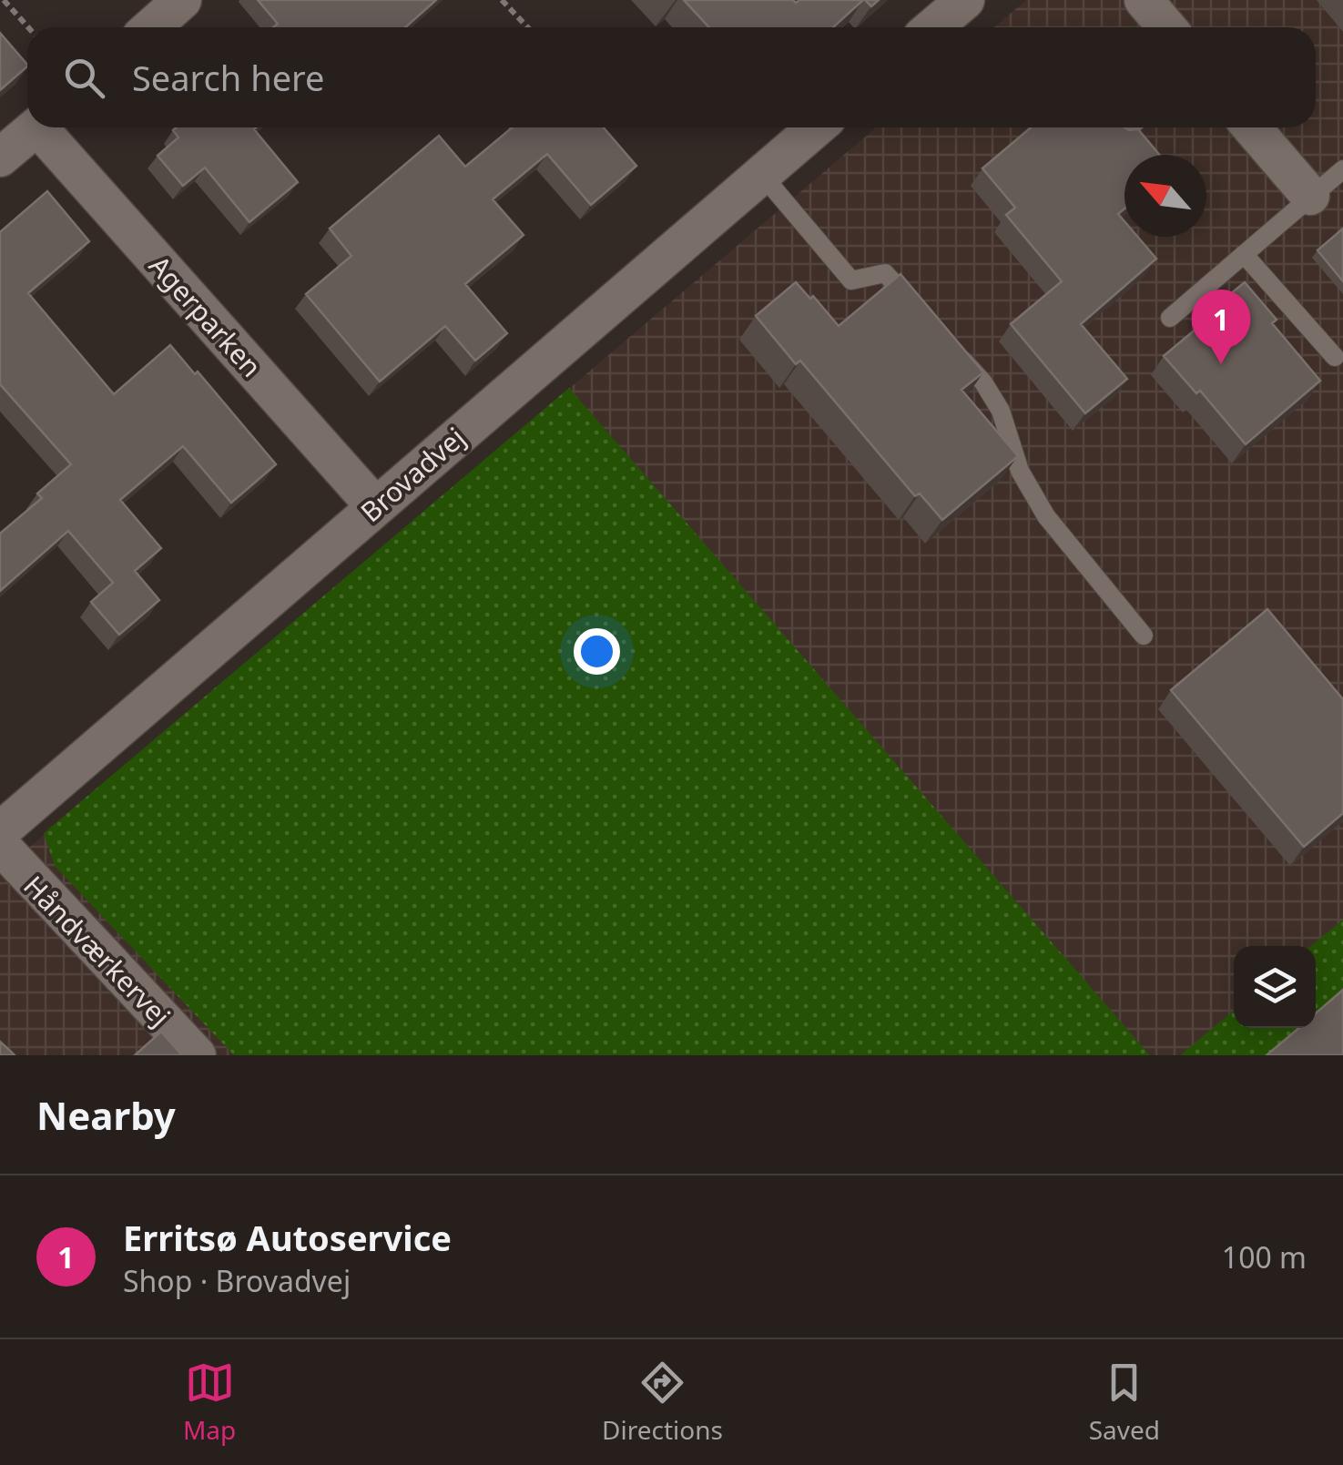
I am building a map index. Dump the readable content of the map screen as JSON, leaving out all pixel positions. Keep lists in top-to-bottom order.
{
  "streets": {
    "street": ["Agerparken", "Brovadvej", "Håndværkervej"]
  },
  "crossings": [
    ["Agerparken", "Brovadvej"]
  ],
  "north": "top left",
  "page": {
    "search": "Search here",
    "pins": "1",
    "heading": "Nearby",
    "list": [
      {
        "mark": "1",
        "name": "Erritsø Autoservice",
        "note": "Shop · Brovadvej",
        "value": "100 m"
      }
    ],
    "nav": ["Map", "Directions", "Saved"]
  }
}
